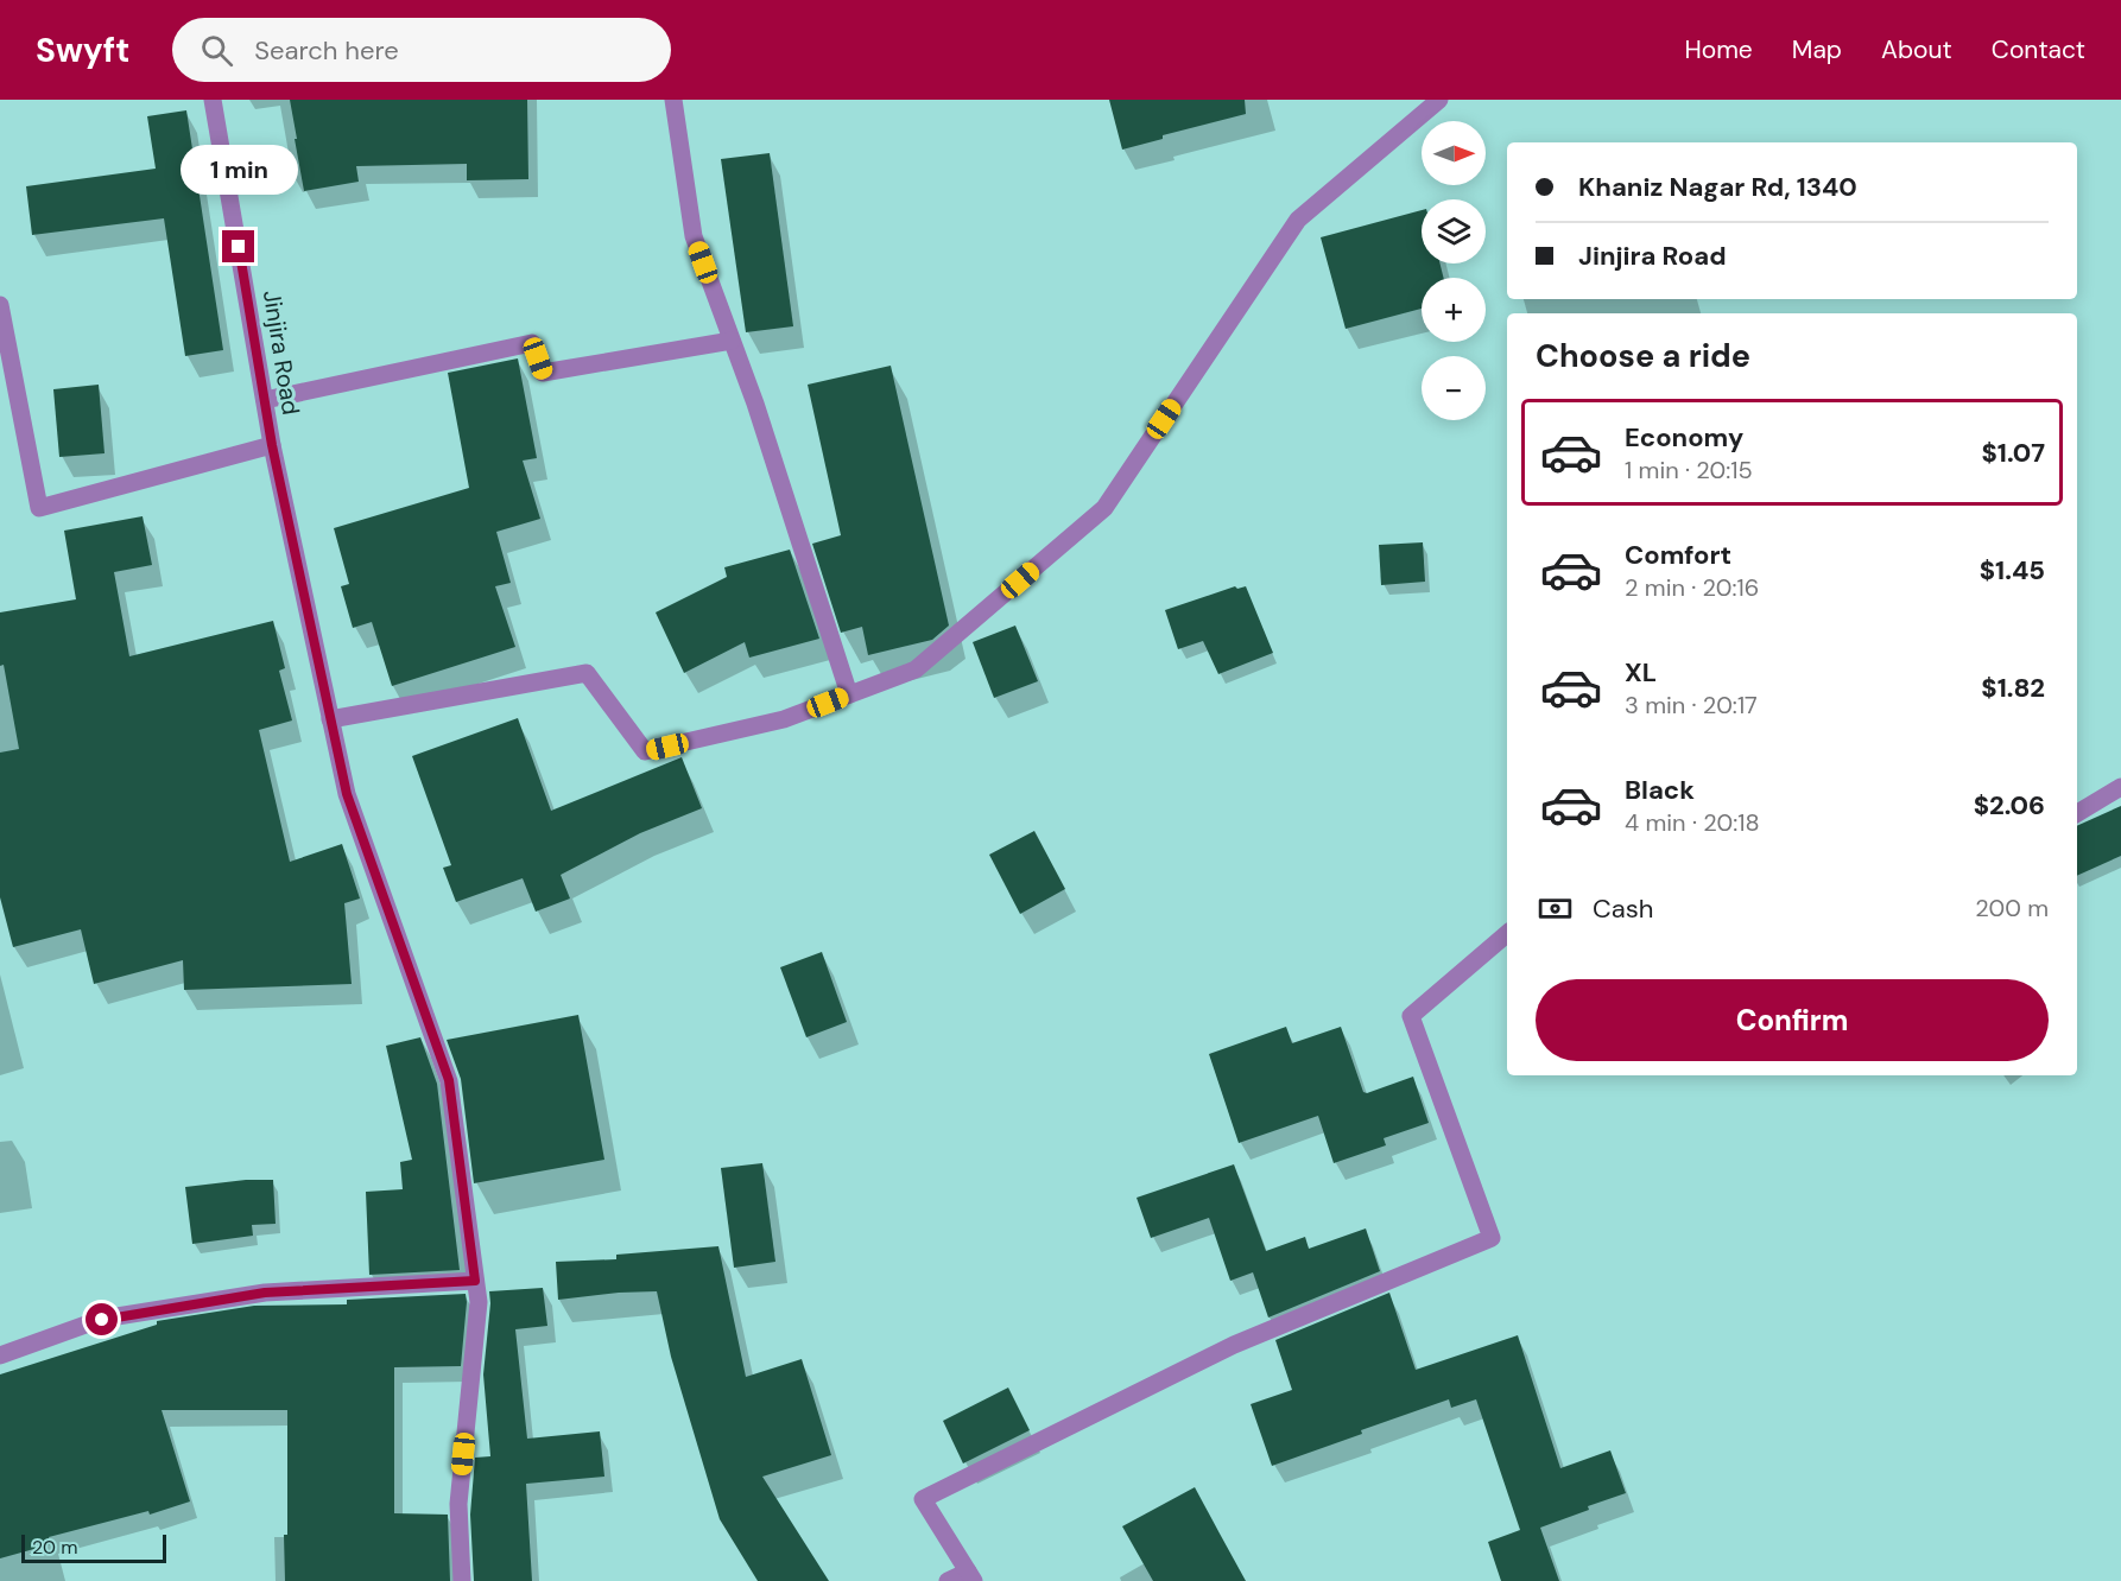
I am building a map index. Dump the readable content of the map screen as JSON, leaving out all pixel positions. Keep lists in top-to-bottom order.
{
  "streets": {
    "street": ["Jinjira Road"]
  },
  "scale_bar": "20 m",
  "north": "right",
  "page": {
    "header": "Swyft",
    "search": "Search here",
    "nav": [
      "Home",
      "Map",
      "About",
      "Contact"
    ],
    "map_buttons": ["+", "−"],
    "banner": ["Khaniz Nagar Rd, 1340", "Jinjira Road"],
    "bubble": "1 min",
    "heading": "Choose a ride",
    "list": [
      {
        "name": "Economy",
        "note": "1 min · 20:15",
        "value": "$1.07"
      },
      {
        "name": "Comfort",
        "note": "2 min · 20:16",
        "value": "$1.45"
      },
      {
        "name": "XL",
        "note": "3 min · 20:17",
        "value": "$1.82"
      },
      {
        "name": "Black",
        "note": "4 min · 20:18",
        "value": "$2.06"
      }
    ],
    "pay": ["Cash", "200 m"],
    "buttons": "Confirm",
    "scale": "20 m"
  }
}
